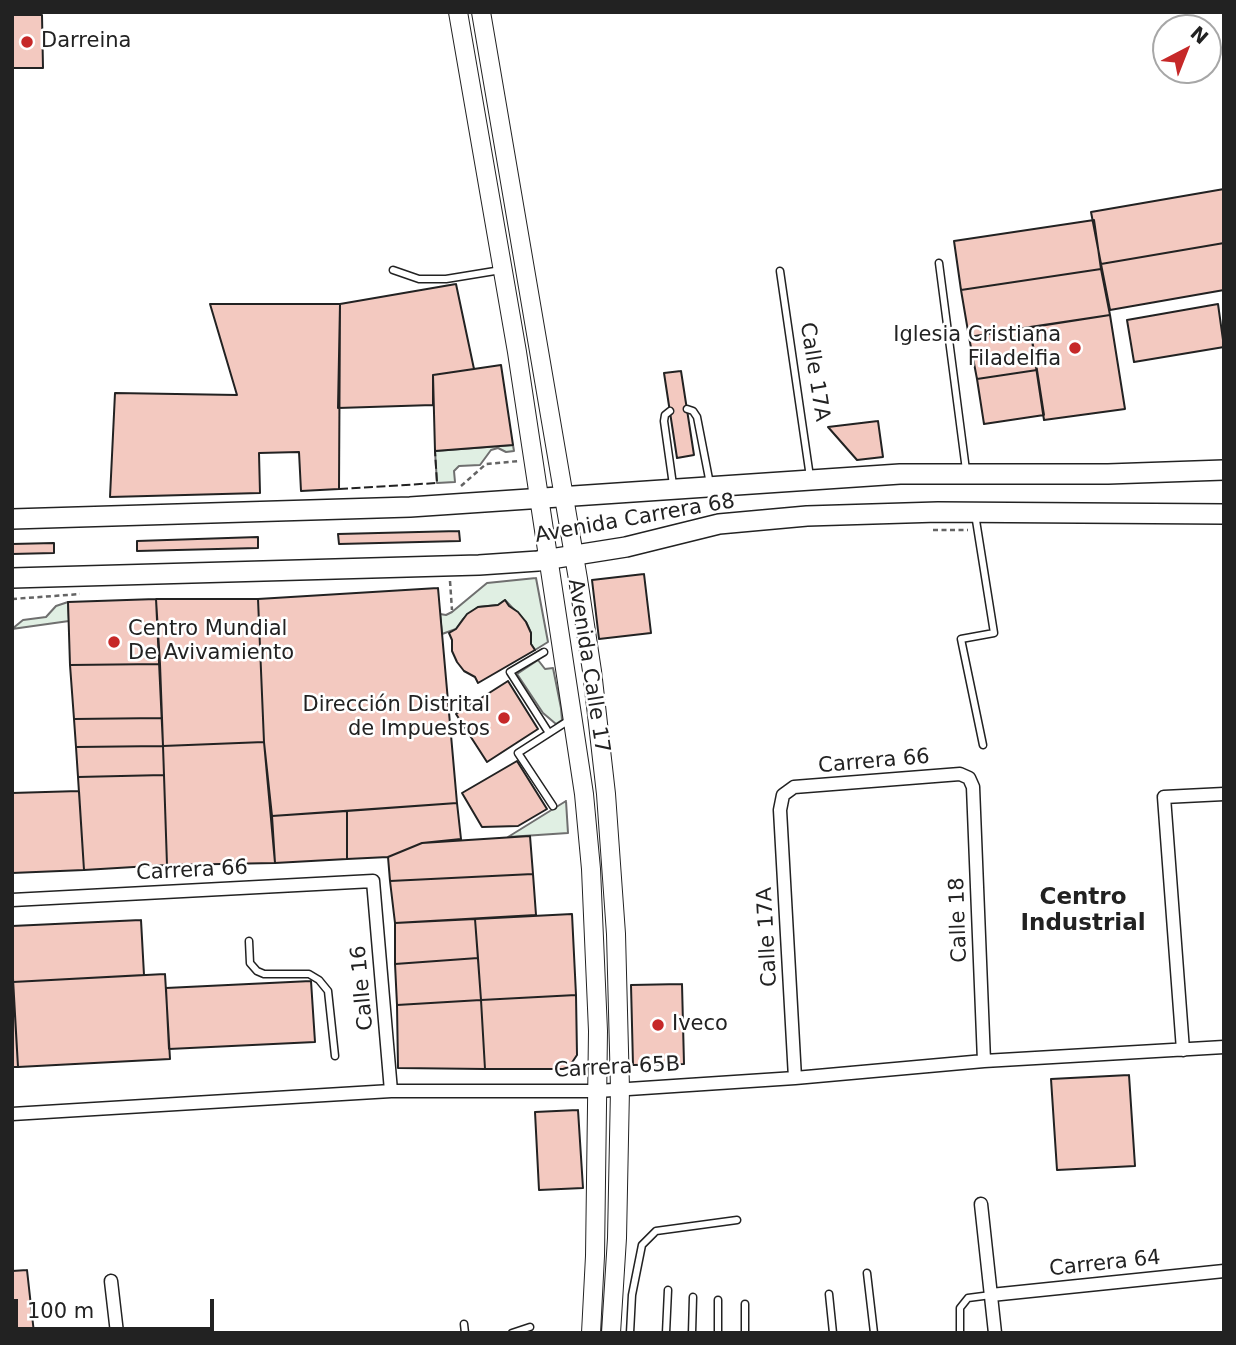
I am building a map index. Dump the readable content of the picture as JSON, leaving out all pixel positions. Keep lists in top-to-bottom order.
{
  "streets": {
    "main road": ["Avenida Carrera 68"],
    "street": [
      "Calle 17A",
      "Avenida Calle 17",
      "Carrera 66",
      "Calle 18",
      "Calle 16",
      "Carrera 65B",
      "Carrera 64"
    ]
  },
  "crossings": [
    ["Calle 17A", "Avenida Carrera 68"],
    ["Calle 17A", "Carrera 66"],
    ["Calle 17A", "Carrera 65B"],
    ["Avenida Carrera 68", "Avenida Calle 17"],
    ["Avenida Calle 17", "Carrera 65B"],
    ["Carrera 66", "Calle 18"],
    ["Carrera 66", "Calle 16"],
    ["Calle 18", "Carrera 65B"],
    ["Calle 16", "Carrera 65B"]
  ],
  "districts": ["Centro Industrial"],
  "places": [
    "Darreina",
    "Iglesia Cristiana Filadelfia",
    "Centro Mundial De Avivamiento",
    "Dirección Distrital de Impuestos",
    "Iveco"
  ],
  "scale_bar": "100 m",
  "north": "top right"
}
